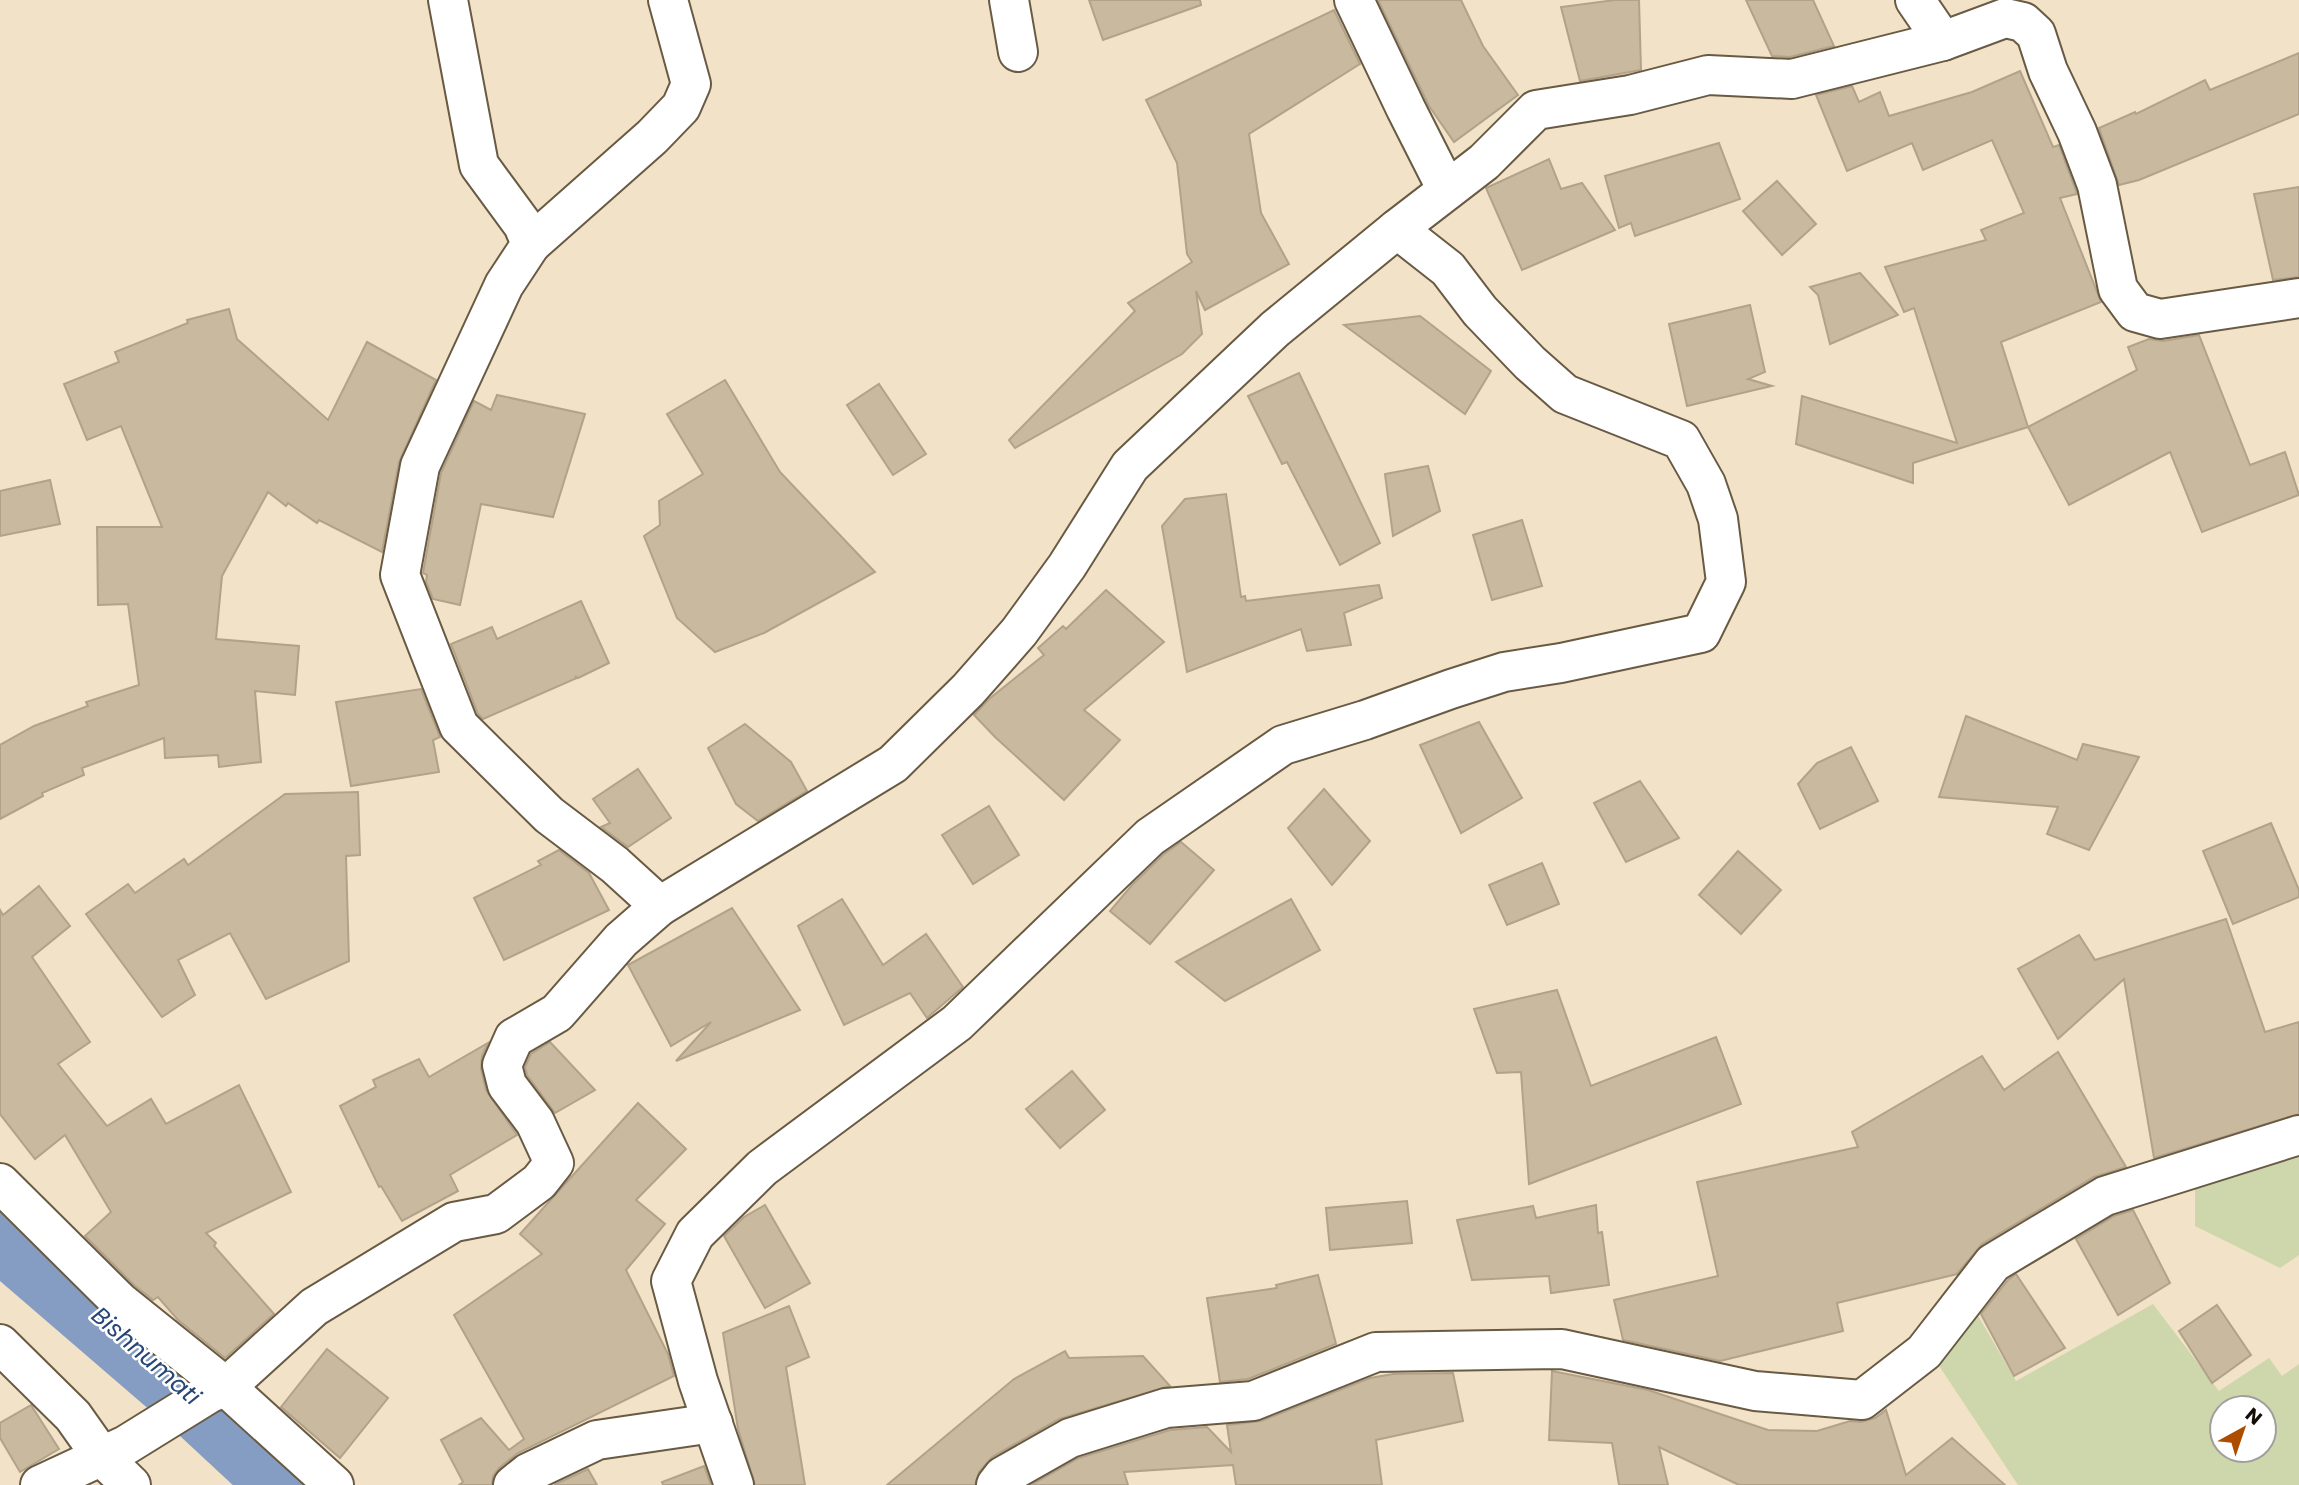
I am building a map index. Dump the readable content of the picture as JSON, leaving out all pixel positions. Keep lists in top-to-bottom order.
{
  "water": ["Bishnumati"],
  "north": "top right"
}
